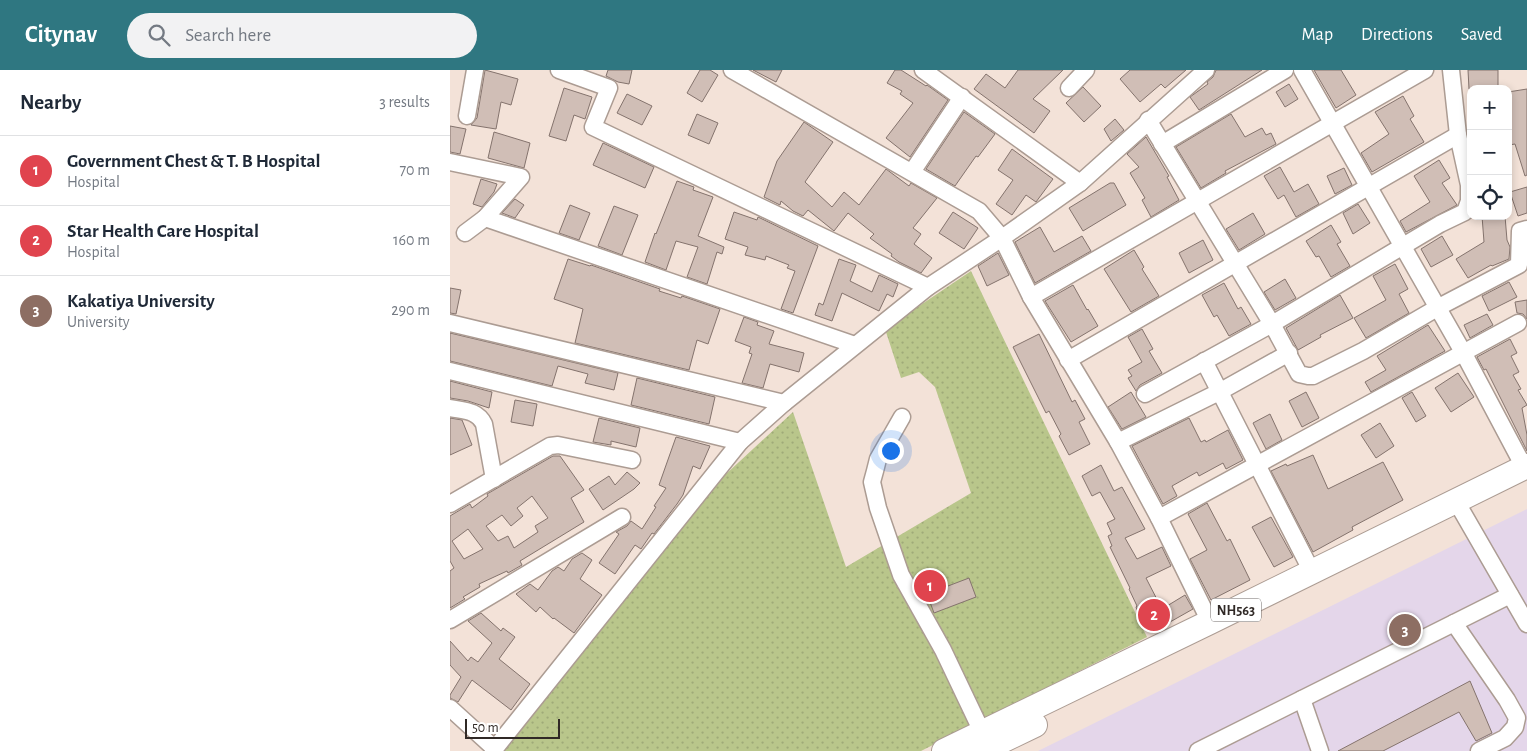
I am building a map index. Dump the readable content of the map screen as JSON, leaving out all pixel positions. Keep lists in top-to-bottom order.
{
  "streets": {
    "highway": ["NH563"]
  },
  "scale_bar": "50 m",
  "page": {
    "header": "Citynav",
    "search": "Search here",
    "nav": ["Map", "Directions", "Saved"],
    "heading": ["Nearby", "3 results"],
    "map_buttons": ["+", "−"],
    "list": [
      {
        "mark": "1",
        "name": "Government Chest & T. B Hospital",
        "note": "Hospital",
        "value": "70 m"
      },
      {
        "mark": "2",
        "name": "Star Health Care Hospital",
        "note": "Hospital",
        "value": "160 m"
      },
      {
        "mark": "3",
        "name": "Kakatiya University",
        "note": "University",
        "value": "290 m"
      }
    ],
    "pins": ["1", "2", "3"],
    "scale": "50 m"
  }
}
